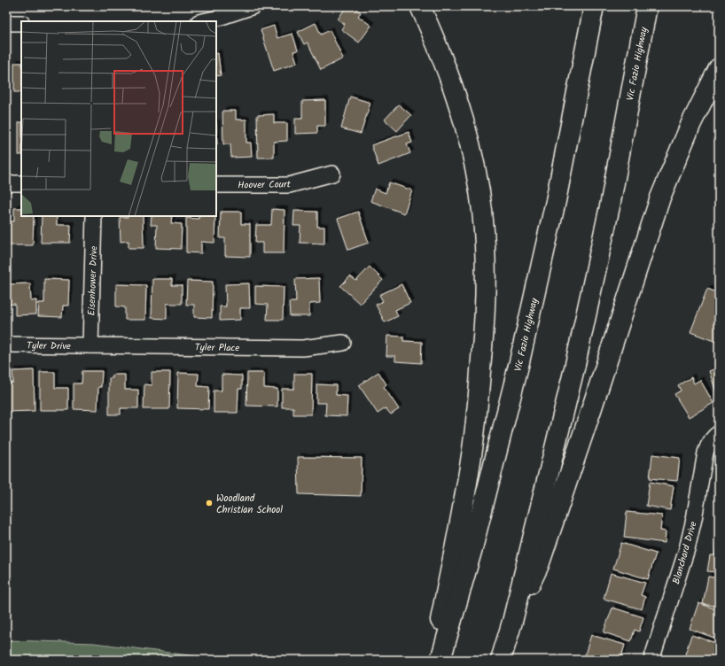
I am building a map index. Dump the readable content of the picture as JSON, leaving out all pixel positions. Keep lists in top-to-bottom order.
{
  "streets": {
    "highway": ["Vic Fazio Highway"],
    "street": [
      "Hoover Court",
      "Eisenhower Drive",
      "Tyler Drive",
      "Tyler Place",
      "Blanchard Drive"
    ]
  },
  "crossings": [
    ["Eisenhower Drive", "Tyler Drive"],
    ["Eisenhower Drive", "Tyler Place"],
    ["Tyler Drive", "Tyler Place"]
  ],
  "places": ["Woodland Christian School"]
}
